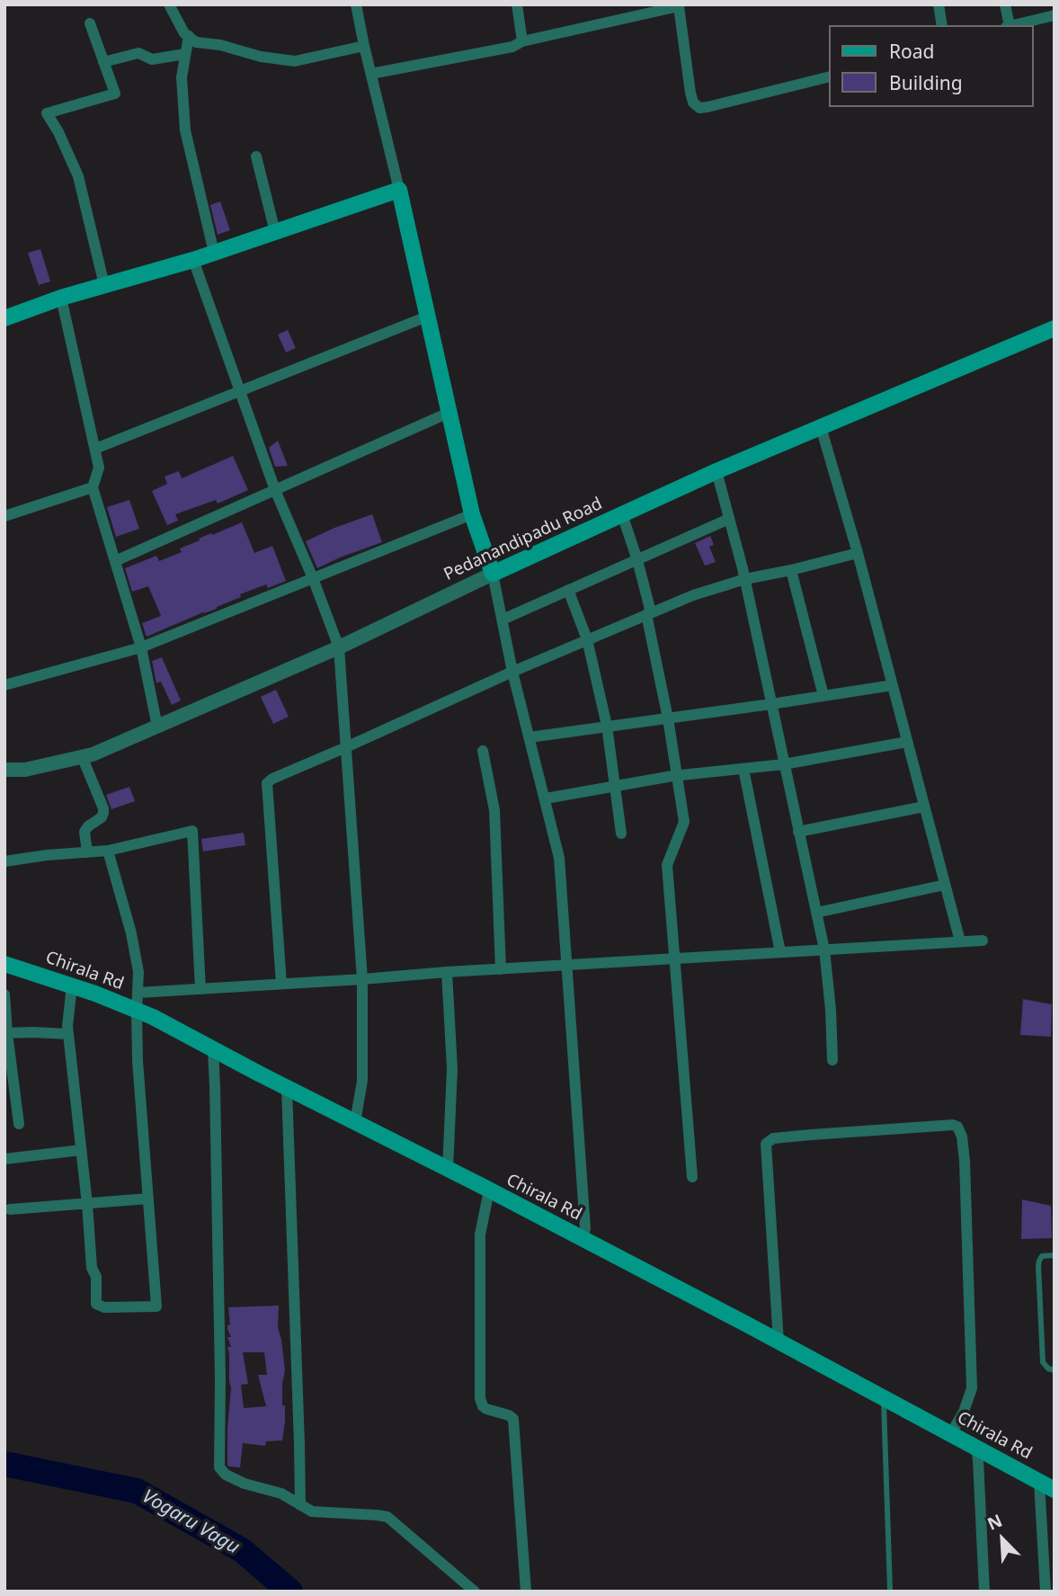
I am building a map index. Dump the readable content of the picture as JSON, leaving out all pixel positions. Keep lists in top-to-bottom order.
{
  "streets": {
    "main road": ["Pedanandipadu Road", "Chirala Rd"]
  },
  "water": ["Vogaru Vagu"],
  "legend": ["Road", "Building"],
  "north": "top left"
}
